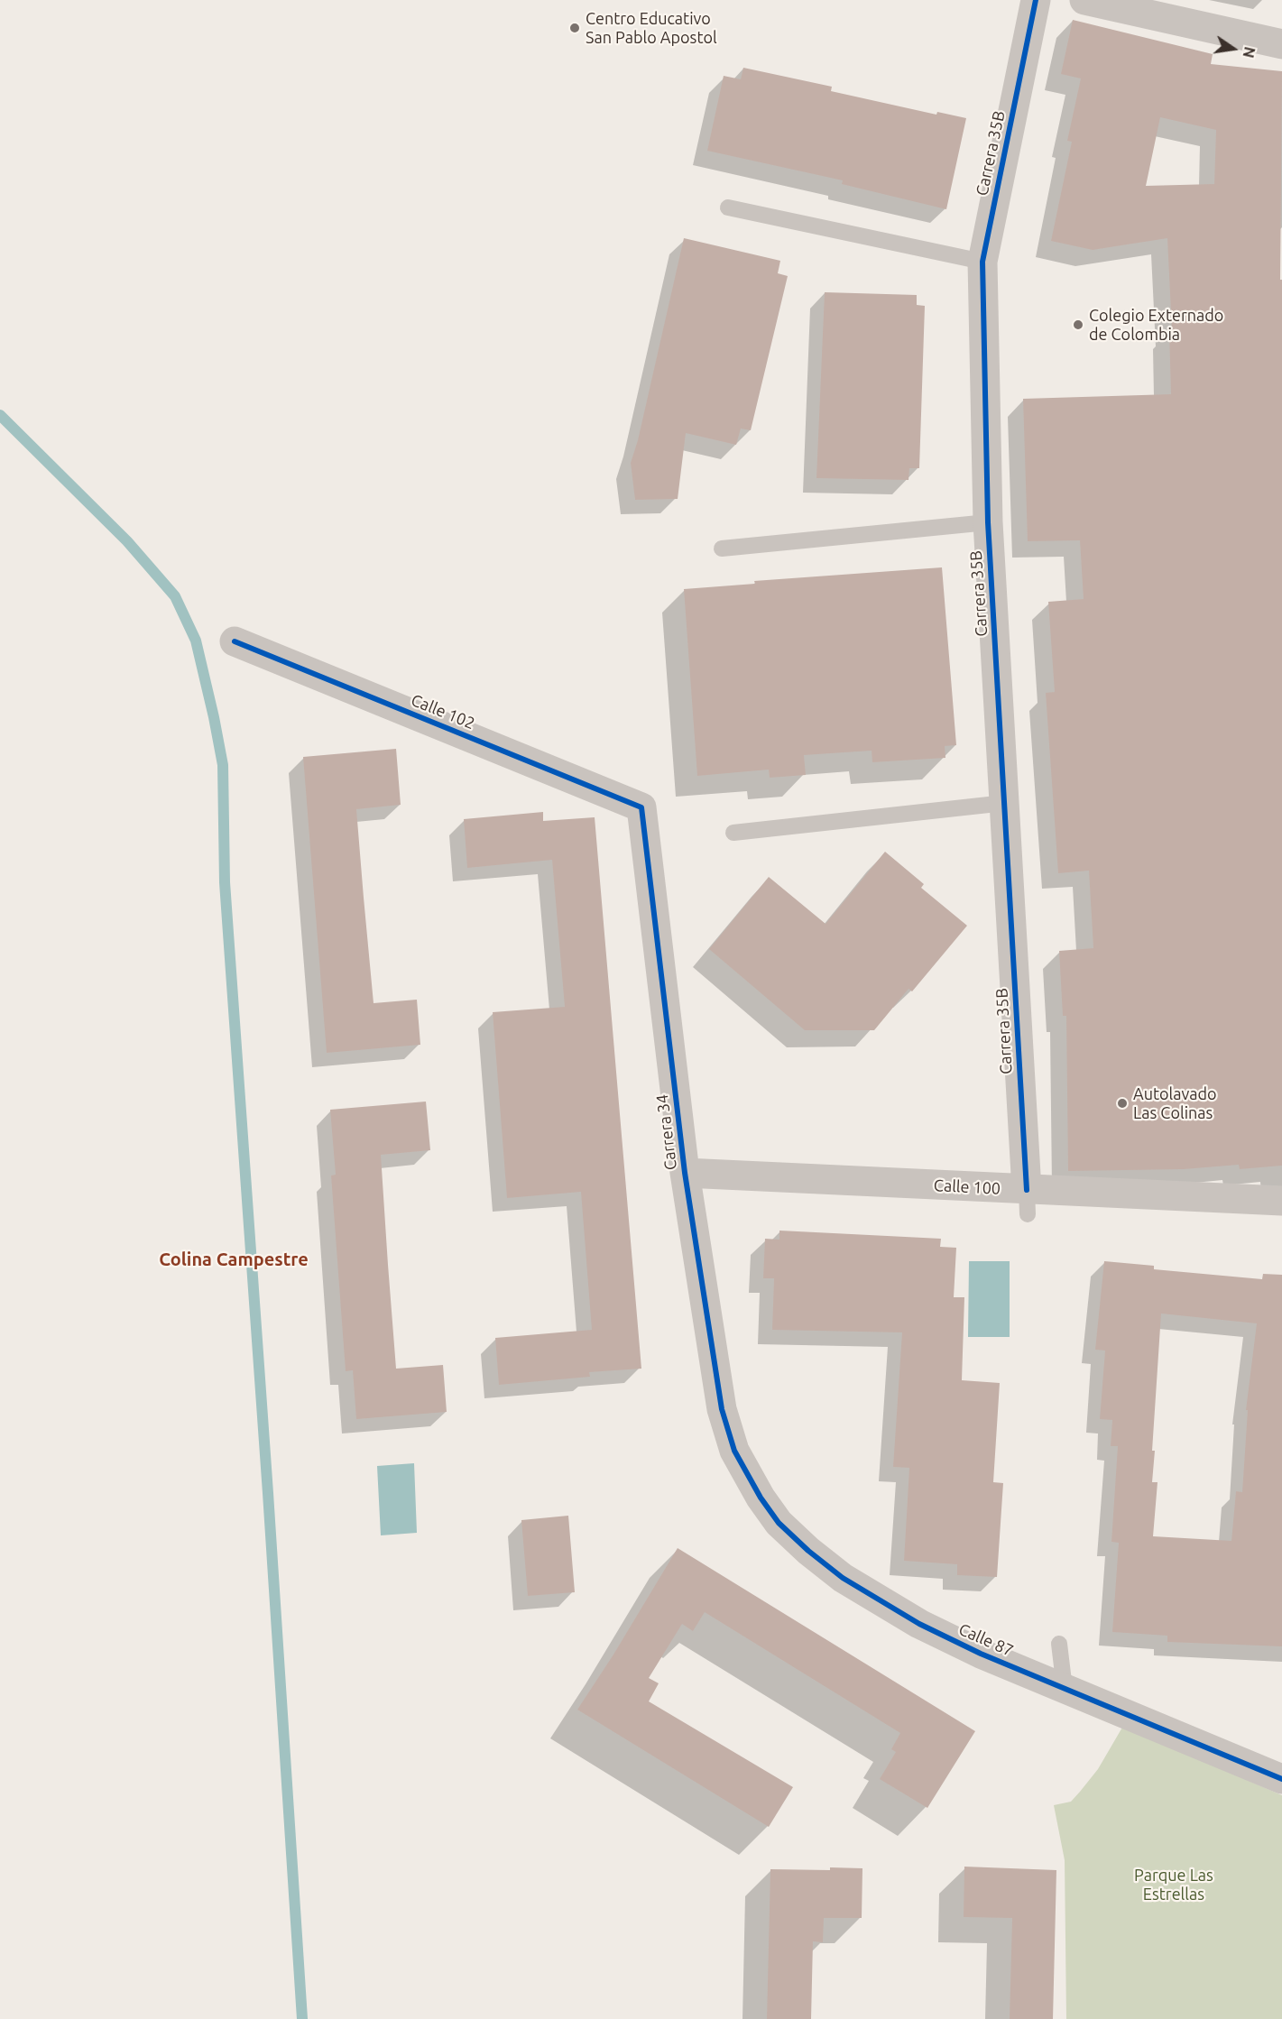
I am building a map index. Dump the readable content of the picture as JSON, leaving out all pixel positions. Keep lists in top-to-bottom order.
{
  "streets": {
    "street": [
      "Carrera 35B",
      "Calle 102",
      "Carrera 34",
      "Calle 100",
      "Calle 87"
    ]
  },
  "crossings": [
    ["Carrera 35B", "Calle 100"],
    ["Calle 102", "Carrera 34"],
    ["Carrera 34", "Calle 100"],
    ["Carrera 34", "Calle 87"]
  ],
  "districts": ["Colina Campestre"],
  "parks": ["Parque Las Estrellas"],
  "places": ["Centro Educativo San Pablo Apostol", "Colegio Externado de Colombia", "Autolavado Las Colinas"],
  "north": "right"
}
